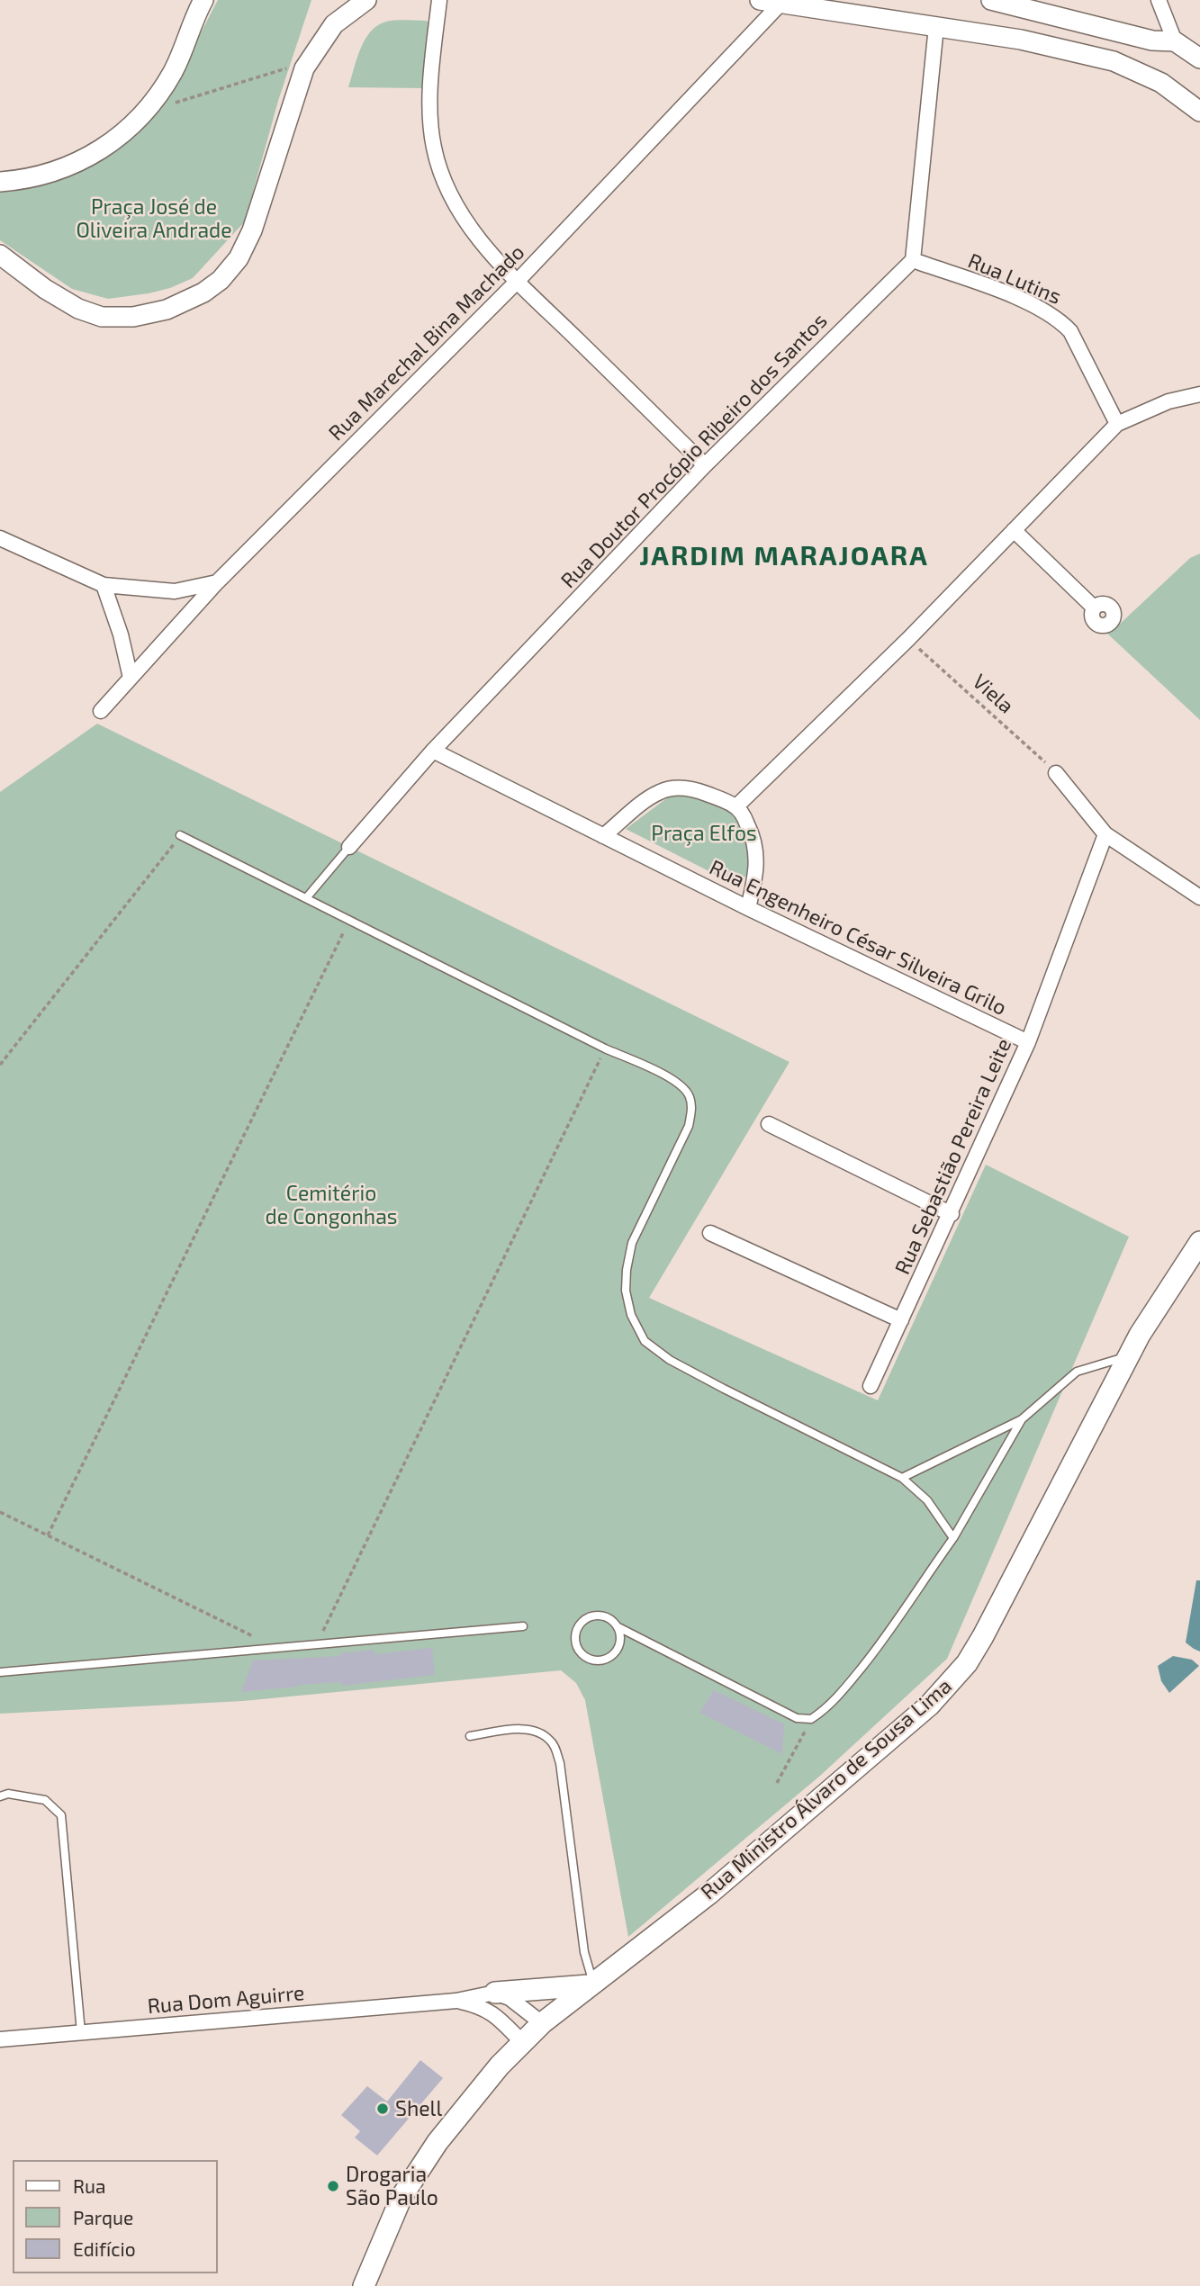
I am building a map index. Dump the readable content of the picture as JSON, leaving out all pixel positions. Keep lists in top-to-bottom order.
{
  "streets": {
    "main road": ["Rua Ministro Álvaro de Sousa Lima"],
    "street": [
      "Rua Lutins",
      "Rua Marechal Bina Machado",
      "Rua Doutor Procópio Ribeiro dos Santos",
      "Rua Engenheiro César Silveira Grilo",
      "Rua Sebastião Pereira Leite",
      "Rua Dom Aguirre"
    ],
    "path": ["Viela"]
  },
  "crossings": [
    ["Rua Lutins", "Rua Doutor Procópio Ribeiro dos Santos"],
    ["Rua Doutor Procópio Ribeiro dos Santos", "Rua Engenheiro César Silveira Grilo"],
    ["Rua Engenheiro César Silveira Grilo", "Rua Sebastião Pereira Leite"],
    ["Rua Ministro Álvaro de Sousa Lima", "Rua Dom Aguirre"]
  ],
  "districts": ["JARDIM MARAJOARA"],
  "parks": ["Praça José de Oliveira Andrade", "Praça Elfos", "Cemitério de Congonhas"],
  "places": ["Shell", "Drogaria São Paulo"],
  "legend": ["Rua", "Parque", "Edifício"]
}
